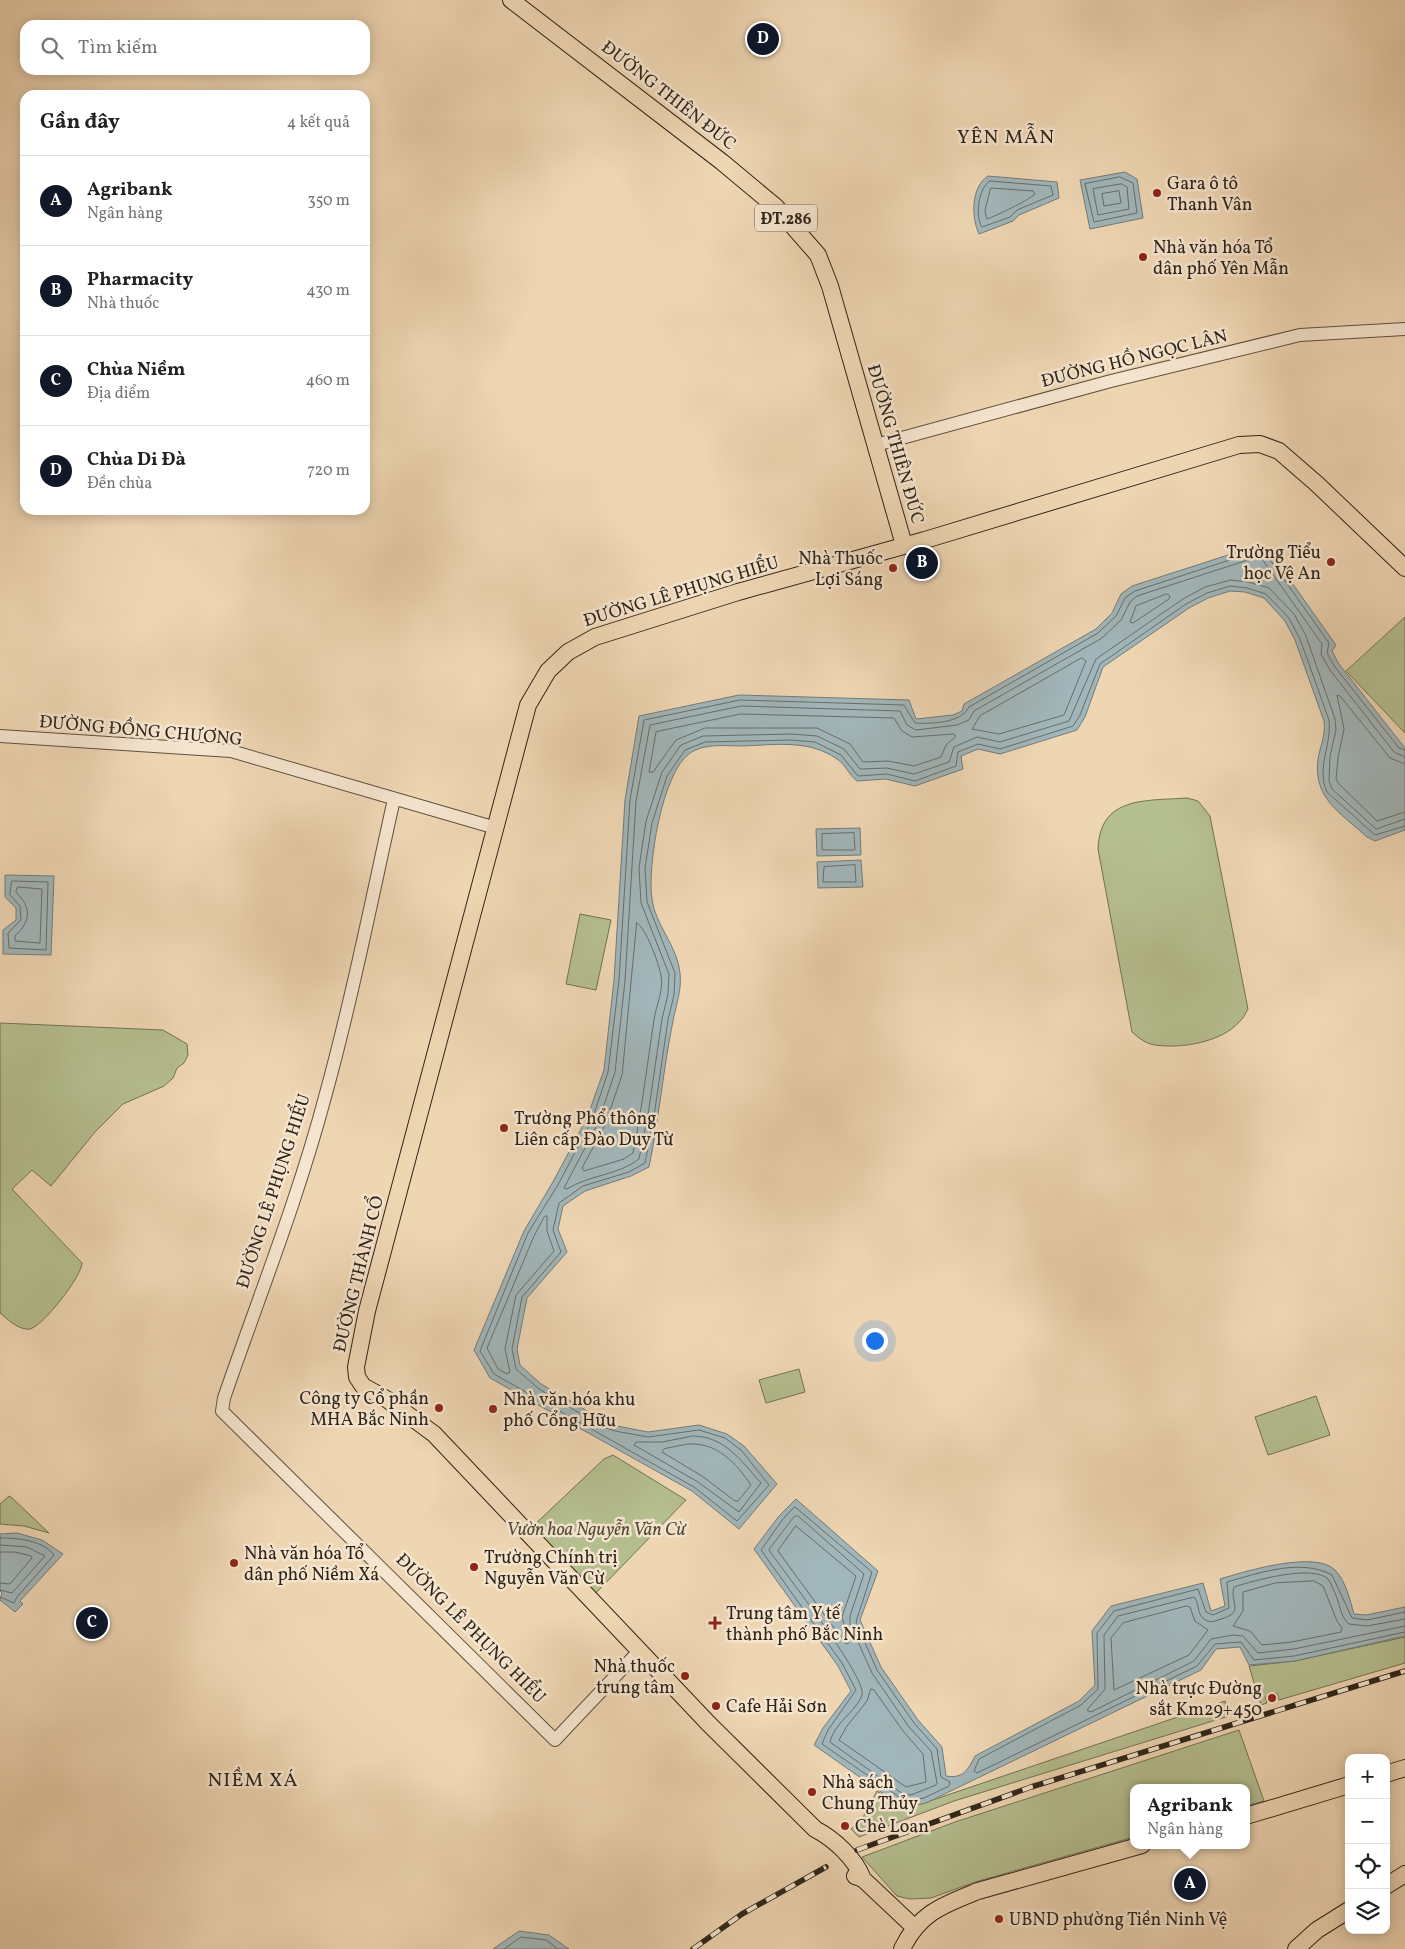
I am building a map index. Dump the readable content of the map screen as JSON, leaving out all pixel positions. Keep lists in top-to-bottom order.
{
  "streets": {
    "main road": [
      "ĐƯỜNG THIÊN ĐỨC",
      "ĐT.286",
      "ĐƯỜNG LÊ PHỤNG HIỂU",
      "ĐƯỜNG THÀNH CỔ"
    ],
    "street": ["ĐƯỜNG HỒ NGỌC LÂN", "ĐƯỜNG ĐỒNG CHƯƠNG"]
  },
  "crossings": [
    ["ĐƯỜNG THIÊN ĐỨC", "ĐƯỜNG HỒ NGỌC LÂN"],
    ["ĐƯỜNG THIÊN ĐỨC", "ĐƯỜNG LÊ PHỤNG HIỂU"],
    ["ĐƯỜNG LÊ PHỤNG HIỂU", "ĐƯỜNG ĐỒNG CHƯƠNG"],
    ["ĐƯỜNG LÊ PHỤNG HIỂU", "ĐƯỜNG THÀNH CỔ"]
  ],
  "districts": ["YÊN MẪN", "NIỀM XÁ"],
  "parks": ["Vườn hoa Nguyễn Văn Cừ"],
  "places": {
    "other": [
      "Gara ô tô Thanh Vân",
      "Nhà văn hóa Tổ dân phố Yên Mẫn",
      "Trường Tiểu học Vệ An",
      "Nhà Thuốc Lợi Sáng",
      "Trường Phổ thông Liên cấp Đào Duy Từ",
      "Công ty Cổ phần MHA Bắc Ninh",
      "Nhà văn hóa khu phố Cổng Hữu",
      "Nhà văn hóa Tổ dân phố Niềm Xá",
      "Trường Chính trị Nguyễn Văn Cừ",
      "Nhà thuốc trung tâm",
      "Nhà trực Đường sắt Km29+450",
      "Cafe Hải Sơn",
      "Nhà sách Chung Thủy",
      "Chè Loan",
      "UBND phường Tiền Ninh Vệ"
    ],
    "health": ["Trung tâm Y tế thành phố Bắc Ninh"]
  },
  "page": {
    "search": "Tìm kiếm",
    "pins": [
      "D",
      "B",
      "C",
      "A"
    ],
    "heading": ["Gần đây", "4 kết quả"],
    "list": [
      {
        "mark": "A",
        "name": "Agribank",
        "note": "Ngân hàng",
        "value": "350 m"
      },
      {
        "mark": "B",
        "name": "Pharmacity",
        "note": "Nhà thuốc",
        "value": "430 m"
      },
      {
        "mark": "C",
        "name": "Chùa Niềm",
        "note": "Địa điểm",
        "value": "460 m"
      },
      {
        "mark": "D",
        "name": "Chùa Di Đà",
        "note": "Đền chùa",
        "value": "720 m"
      }
    ],
    "map_buttons": ["+", "−"],
    "popup": ["Agribank", "Ngân hàng"]
  }
}
